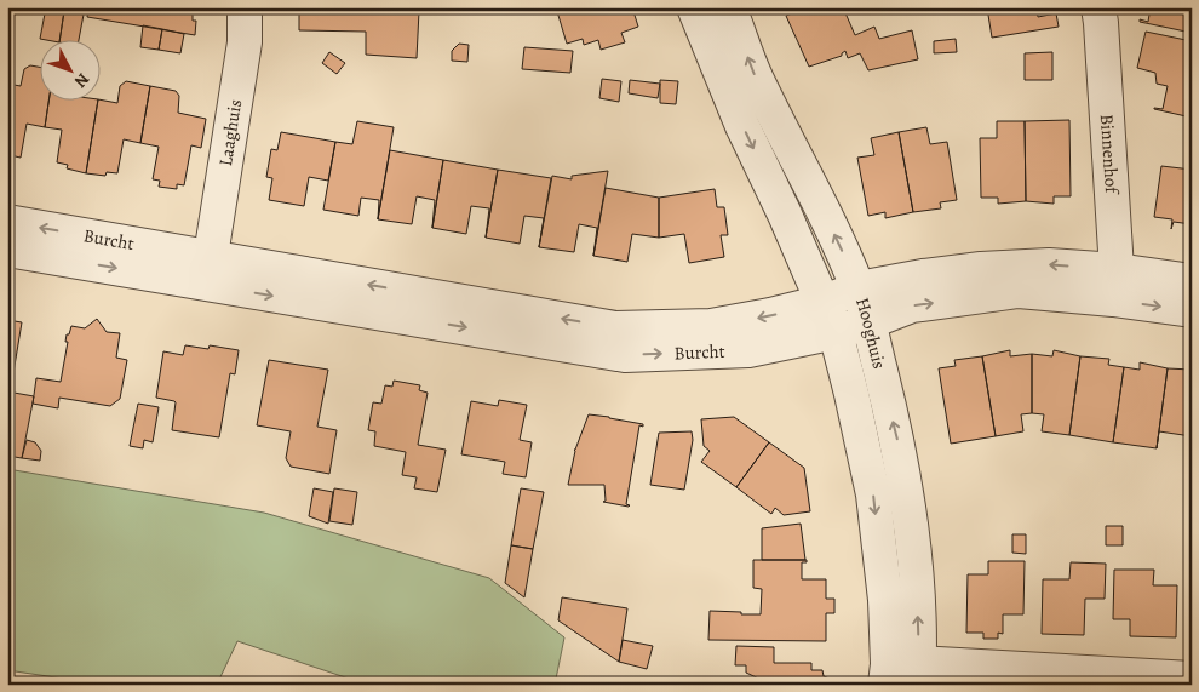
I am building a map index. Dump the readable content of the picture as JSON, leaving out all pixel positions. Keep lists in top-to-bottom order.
{
  "streets": {
    "street": [
      "Laaghuis",
      "Binnenhof",
      "Burcht",
      "Hooghuis"
    ]
  },
  "crossings": [
    ["Laaghuis", "Burcht"],
    ["Binnenhof", "Burcht"],
    ["Burcht", "Hooghuis"]
  ],
  "north": "bottom right"
}
